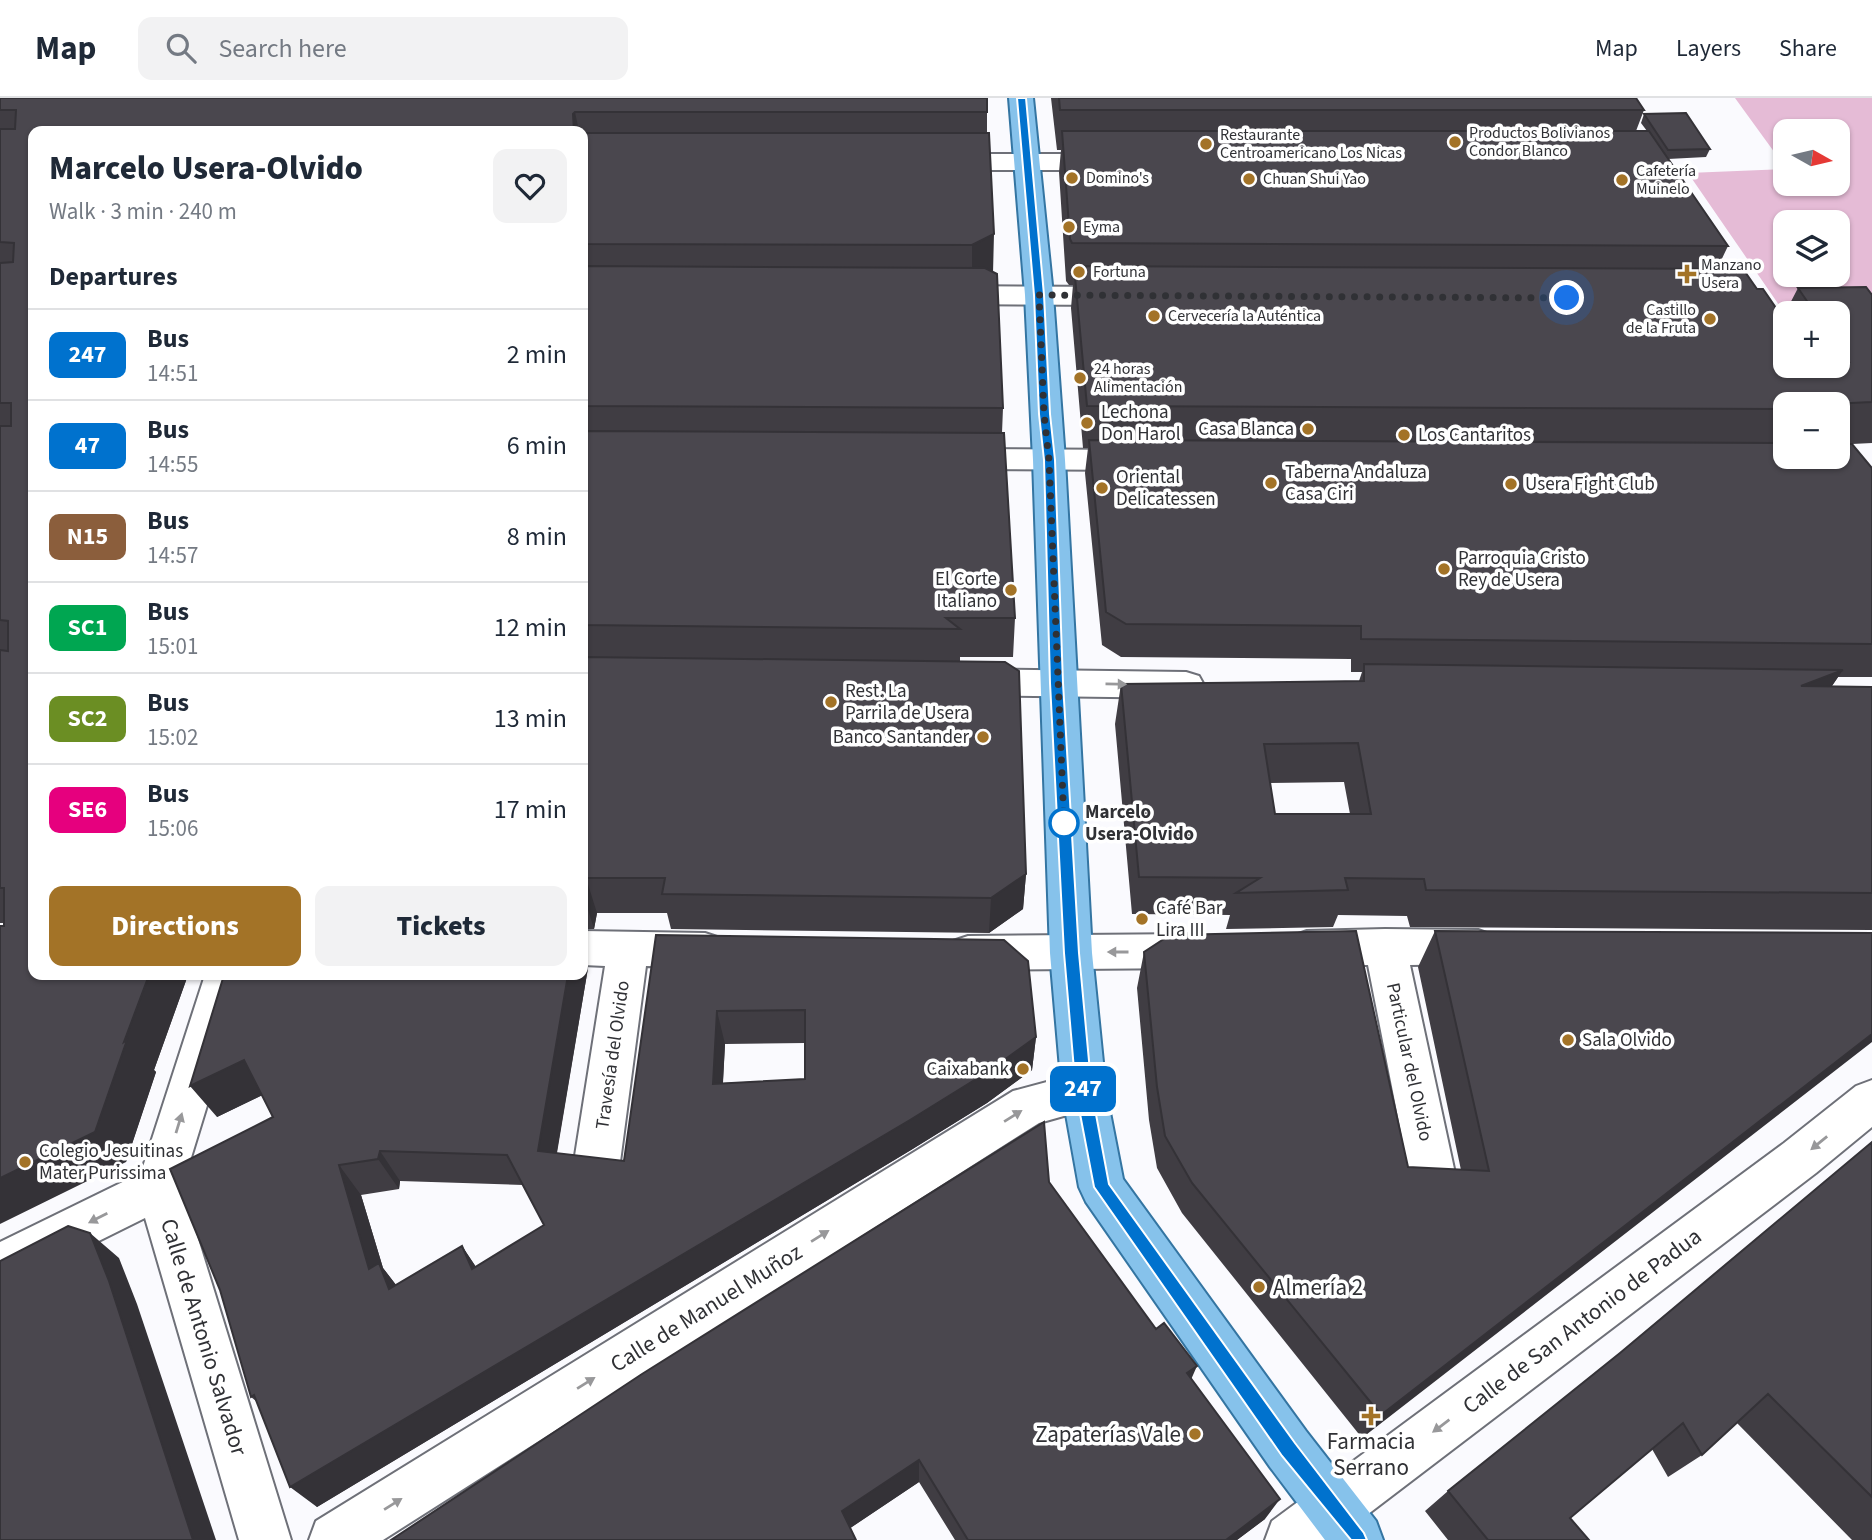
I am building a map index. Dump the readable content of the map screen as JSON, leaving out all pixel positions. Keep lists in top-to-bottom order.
{
  "streets": {
    "street": [
      "Travesía del Olvido",
      "Particular del Olvido",
      "Calle de Manuel Muñoz",
      "Calle de San Antonio de Padua",
      "Calle de Antonio Salvador"
    ]
  },
  "one_way": ["Calle de Manuel Muñoz", "Calle de San Antonio de Padua"],
  "places": {
    "other": [
      "Productos Bolivianos Condor Blanco",
      "Restaurante Centroamericano Los Nicas",
      "Domino's",
      "Chuan Shui Yao",
      "Cafetería Muinelo",
      "Eyma",
      "Fortuna",
      "Cervecería la Auténtica",
      "Castillo de la Fruta",
      "24 horas Alimentación",
      "Lechona Don Harol",
      "Casa Blanca",
      "Los Cantaritos",
      "Taberna Andaluza Casa Ciri",
      "Usera Fight Club",
      "Oriental Delicatessen",
      "Parroquia Cristo Rey de Usera",
      "El Corte Italiano",
      "Rest. La Parrila de Usera",
      "Banco Santander",
      "Marcelo Usera-Olvido",
      "Café Bar Lira III",
      "Sala Olvido",
      "Caixabank",
      "Colegio Jesuitinas Mater Purissima",
      "Almería 2",
      "Zapaterías Vale"
    ],
    "health": ["Manzano Usera", "Farmacia Serrano"]
  },
  "lines": ["bus line 247"],
  "north": "right",
  "page": {
    "header": "Map",
    "search": "Search here",
    "nav": ["Map", "Layers", "Share"],
    "on_map": "247",
    "map_buttons": ["+", "−"],
    "heading": [
      ["Marcelo Usera-Olvido", "Walk · 3 min · 240 m"],
      "Departures"
    ],
    "list": [
      {
        "mark": "247",
        "name": "Bus",
        "note": "14:51",
        "value": "2 min"
      },
      {
        "mark": "47",
        "name": "Bus",
        "note": "14:55",
        "value": "6 min"
      },
      {
        "mark": "N15",
        "name": "Bus",
        "note": "14:57",
        "value": "8 min"
      },
      {
        "mark": "SC1",
        "name": "Bus",
        "note": "15:01",
        "value": "12 min"
      },
      {
        "mark": "SC2",
        "name": "Bus",
        "note": "15:02",
        "value": "13 min"
      },
      {
        "mark": "SE6",
        "name": "Bus",
        "note": "15:06",
        "value": "17 min"
      }
    ],
    "buttons": ["Directions", "Tickets"]
  }
}
